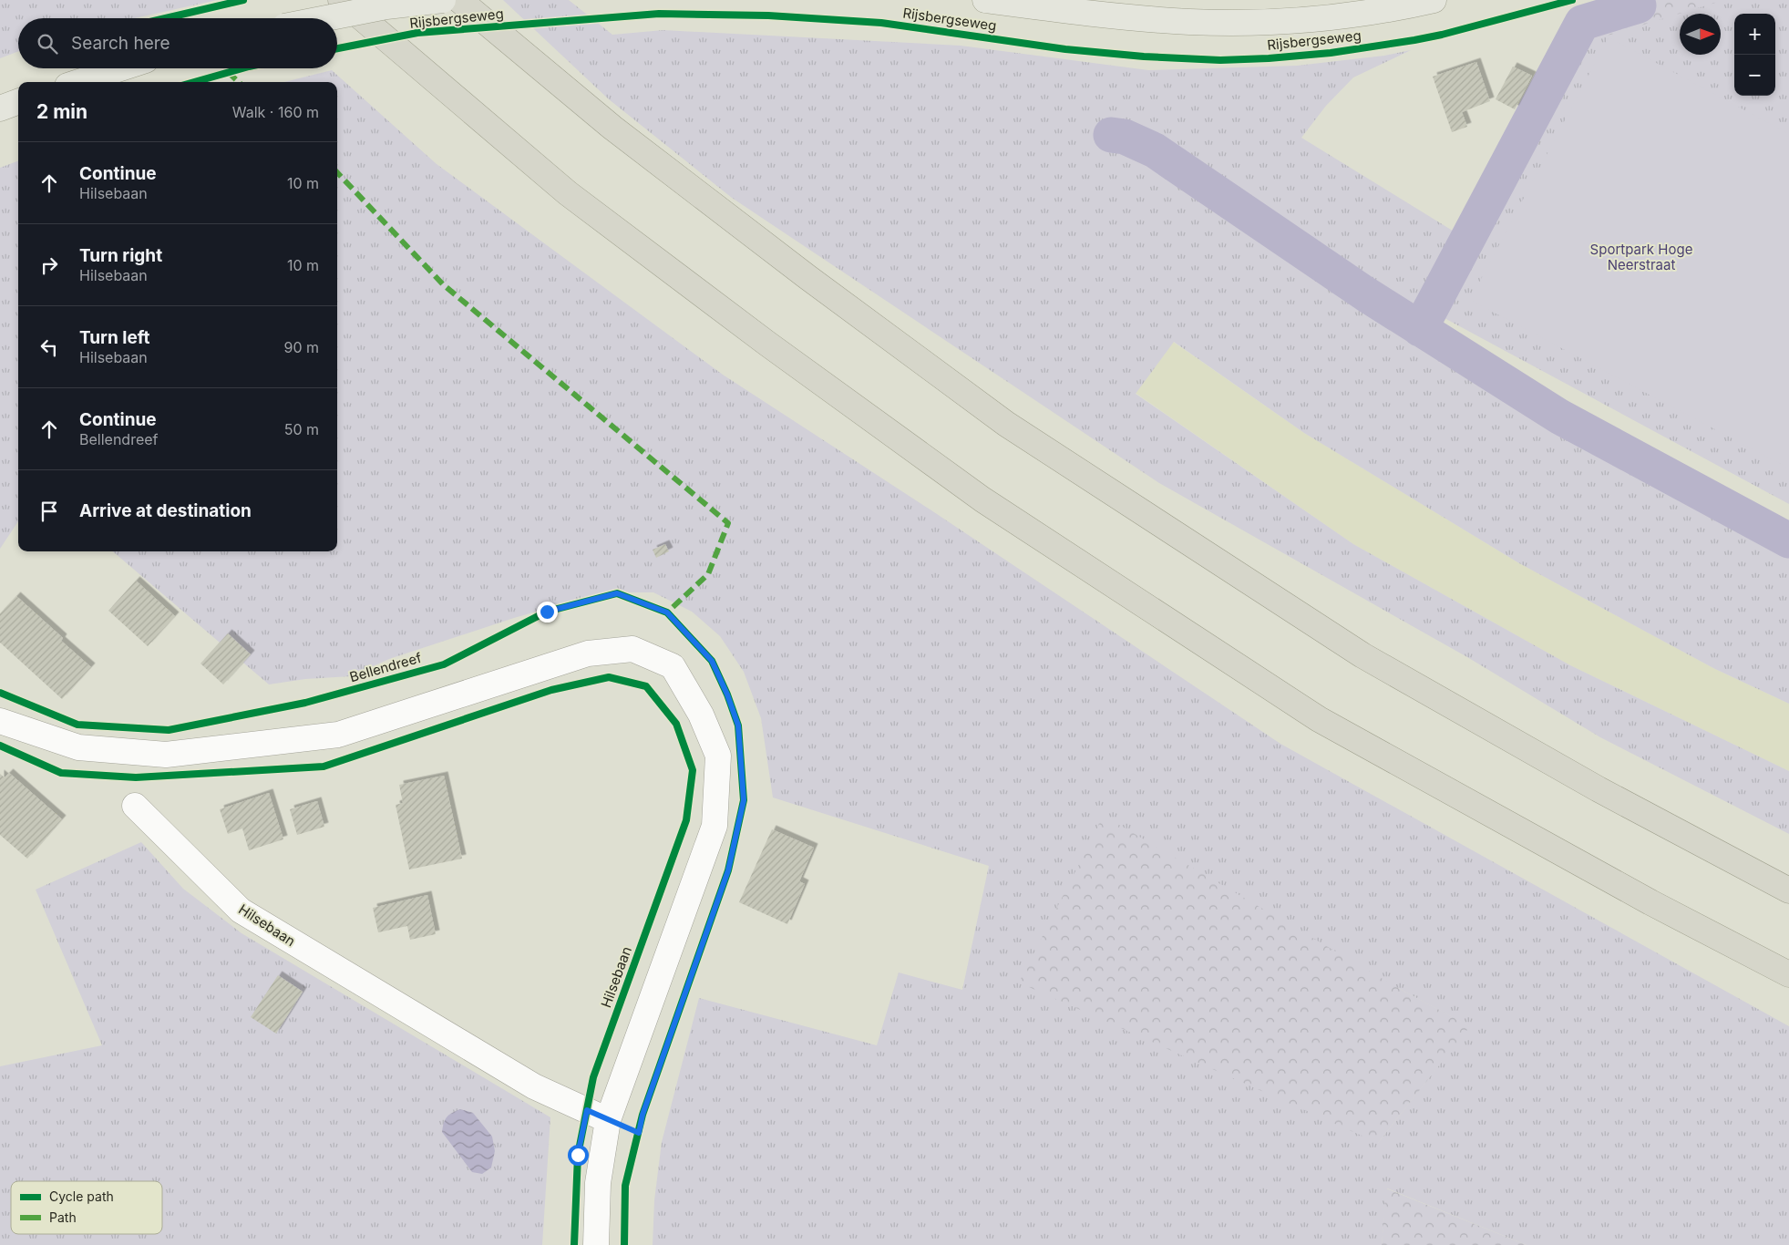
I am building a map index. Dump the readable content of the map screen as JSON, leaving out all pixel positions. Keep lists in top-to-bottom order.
{
  "streets": {
    "main road": ["Rijsbergseweg"],
    "street": ["Hilsebaan"],
    "cycle path": ["Bellendreef"]
  },
  "parks": ["Sportpark Hoge Neerstraat"],
  "legend": ["Cycle path", "Path"],
  "north": "right",
  "page": {
    "map_buttons": ["+", "−"],
    "search": "Search here",
    "heading": ["2 min", "Walk · 160 m"],
    "list": [
      ["Continue", "Hilsebaan", "10 m"],
      ["Turn right", "Hilsebaan", "10 m"],
      ["Turn left", "Hilsebaan", "90 m"],
      ["Continue", "Bellendreef", "50 m"],
      "Arrive at destination"
    ]
  }
}
